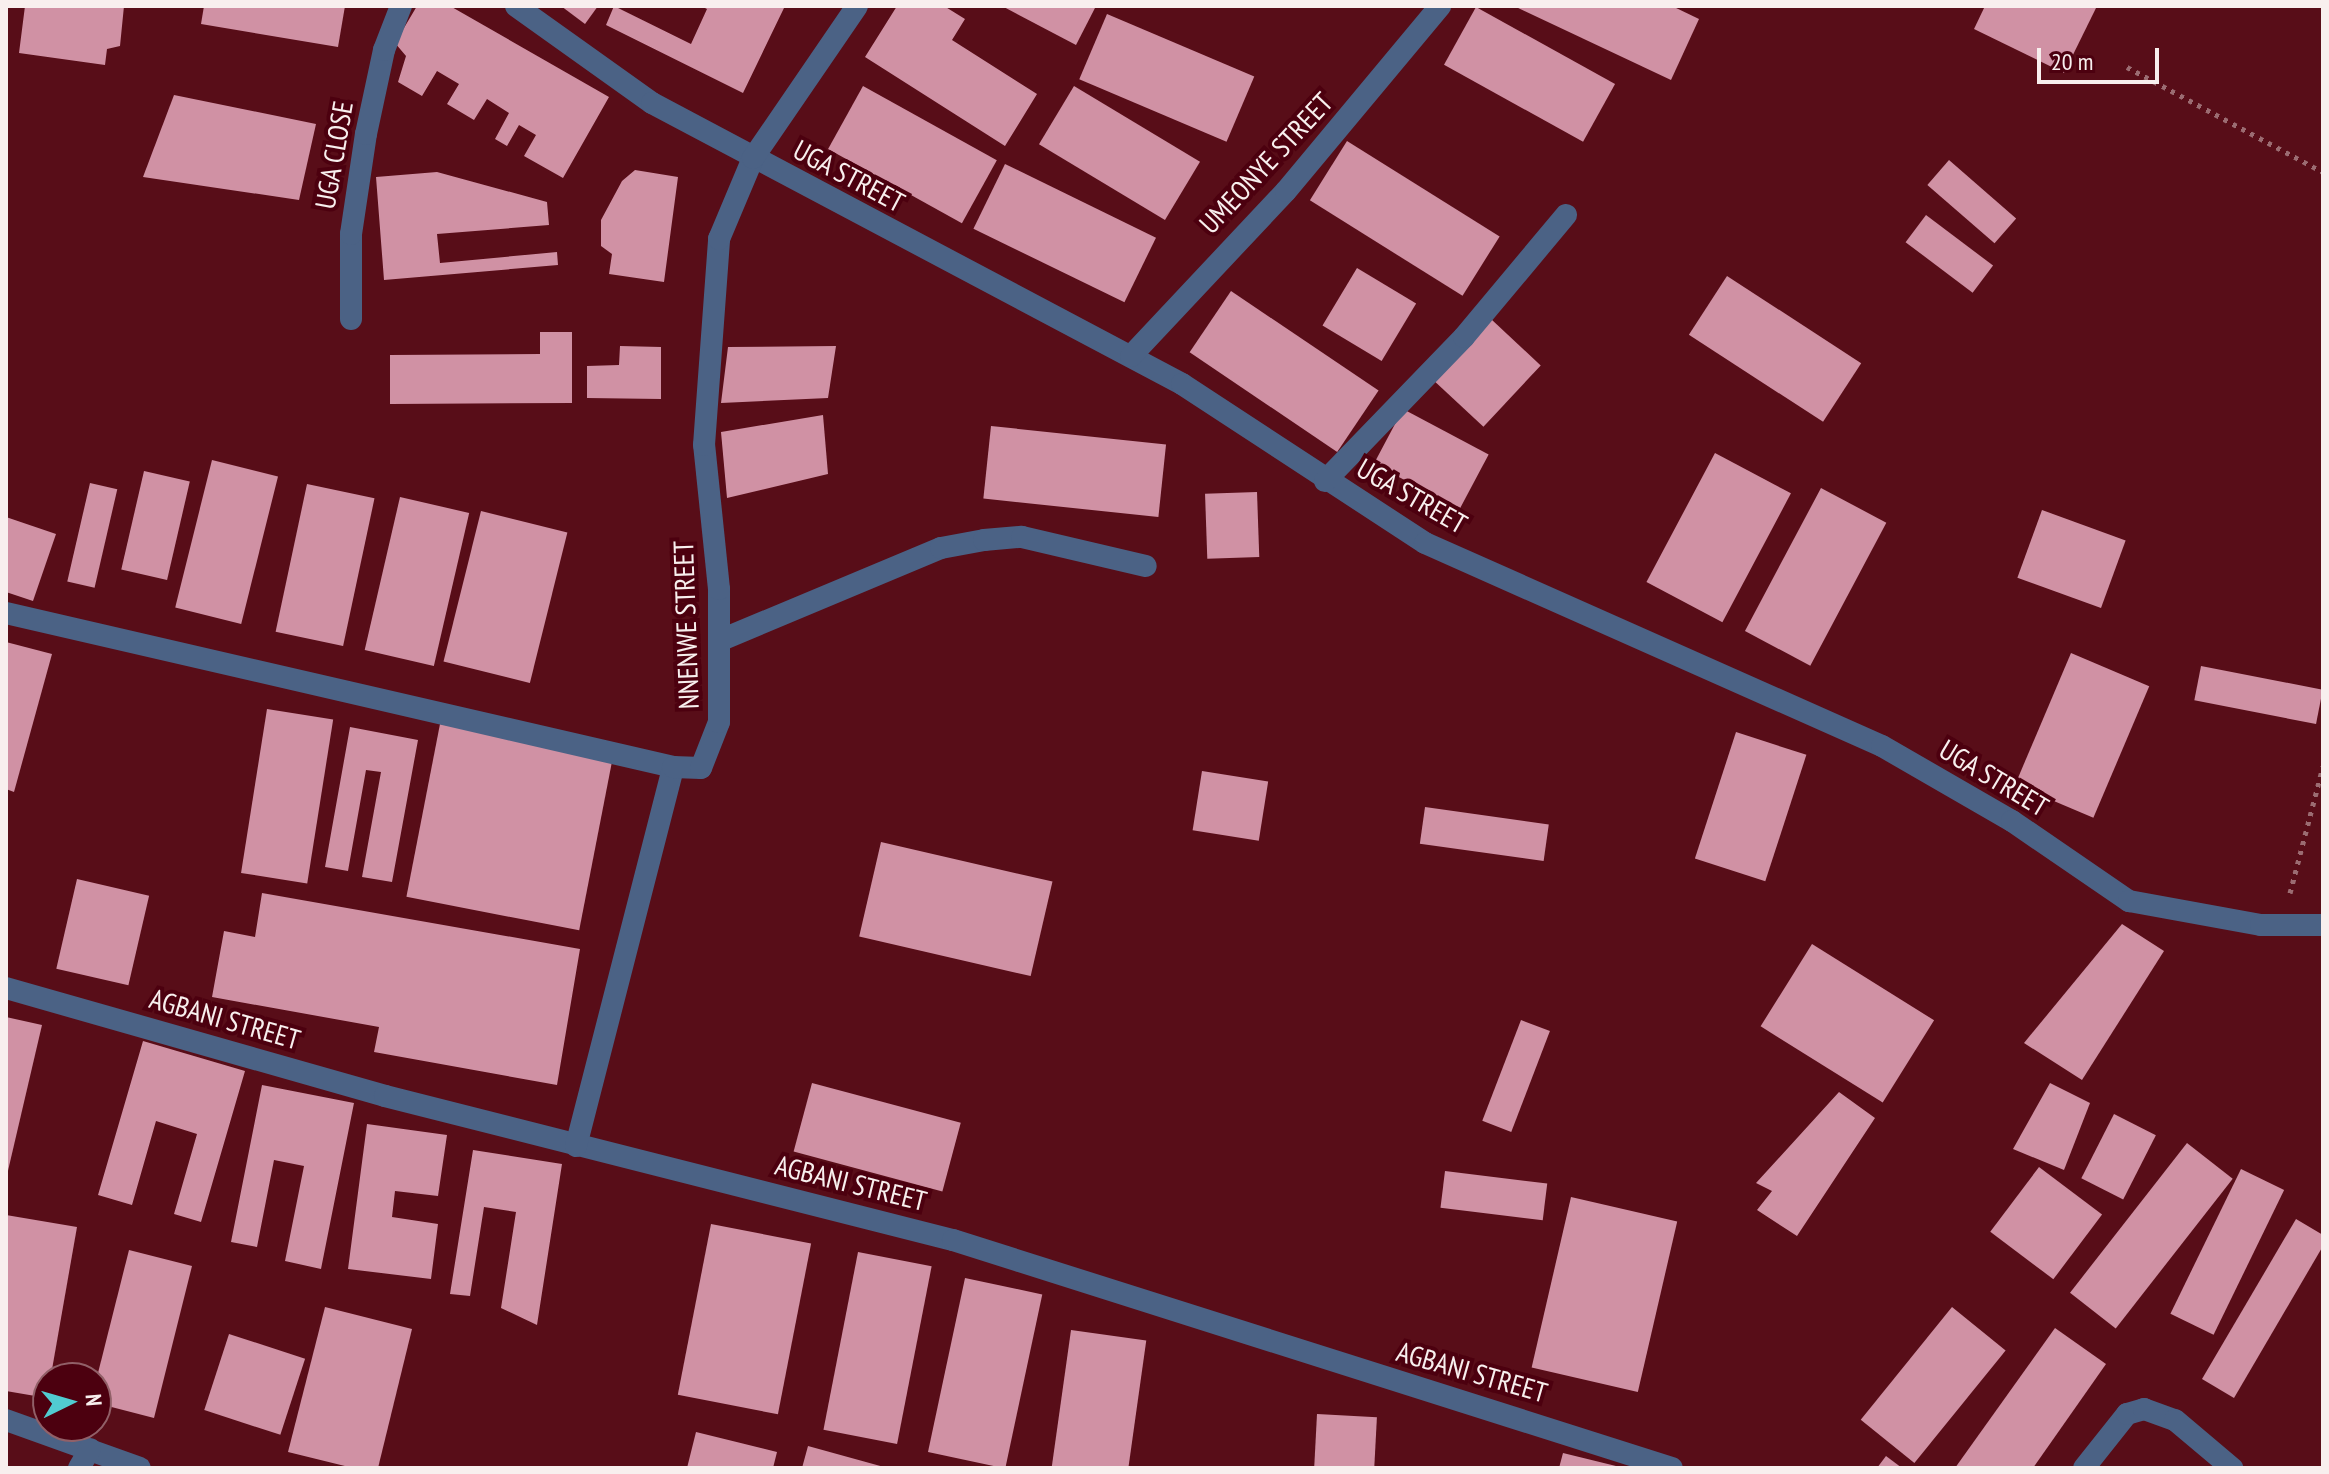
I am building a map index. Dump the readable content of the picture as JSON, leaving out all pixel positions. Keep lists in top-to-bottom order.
{
  "streets": {
    "street": [
      "UGA CLOSE",
      "UMEONYE STREET",
      "UGA STREET",
      "NNENWE STREET",
      "AGBANI STREET"
    ]
  },
  "crossings": [
    ["UMEONYE STREET", "UGA STREET"],
    ["UGA STREET", "NNENWE STREET"]
  ],
  "scale_bar": "20 m",
  "north": "right"
}
